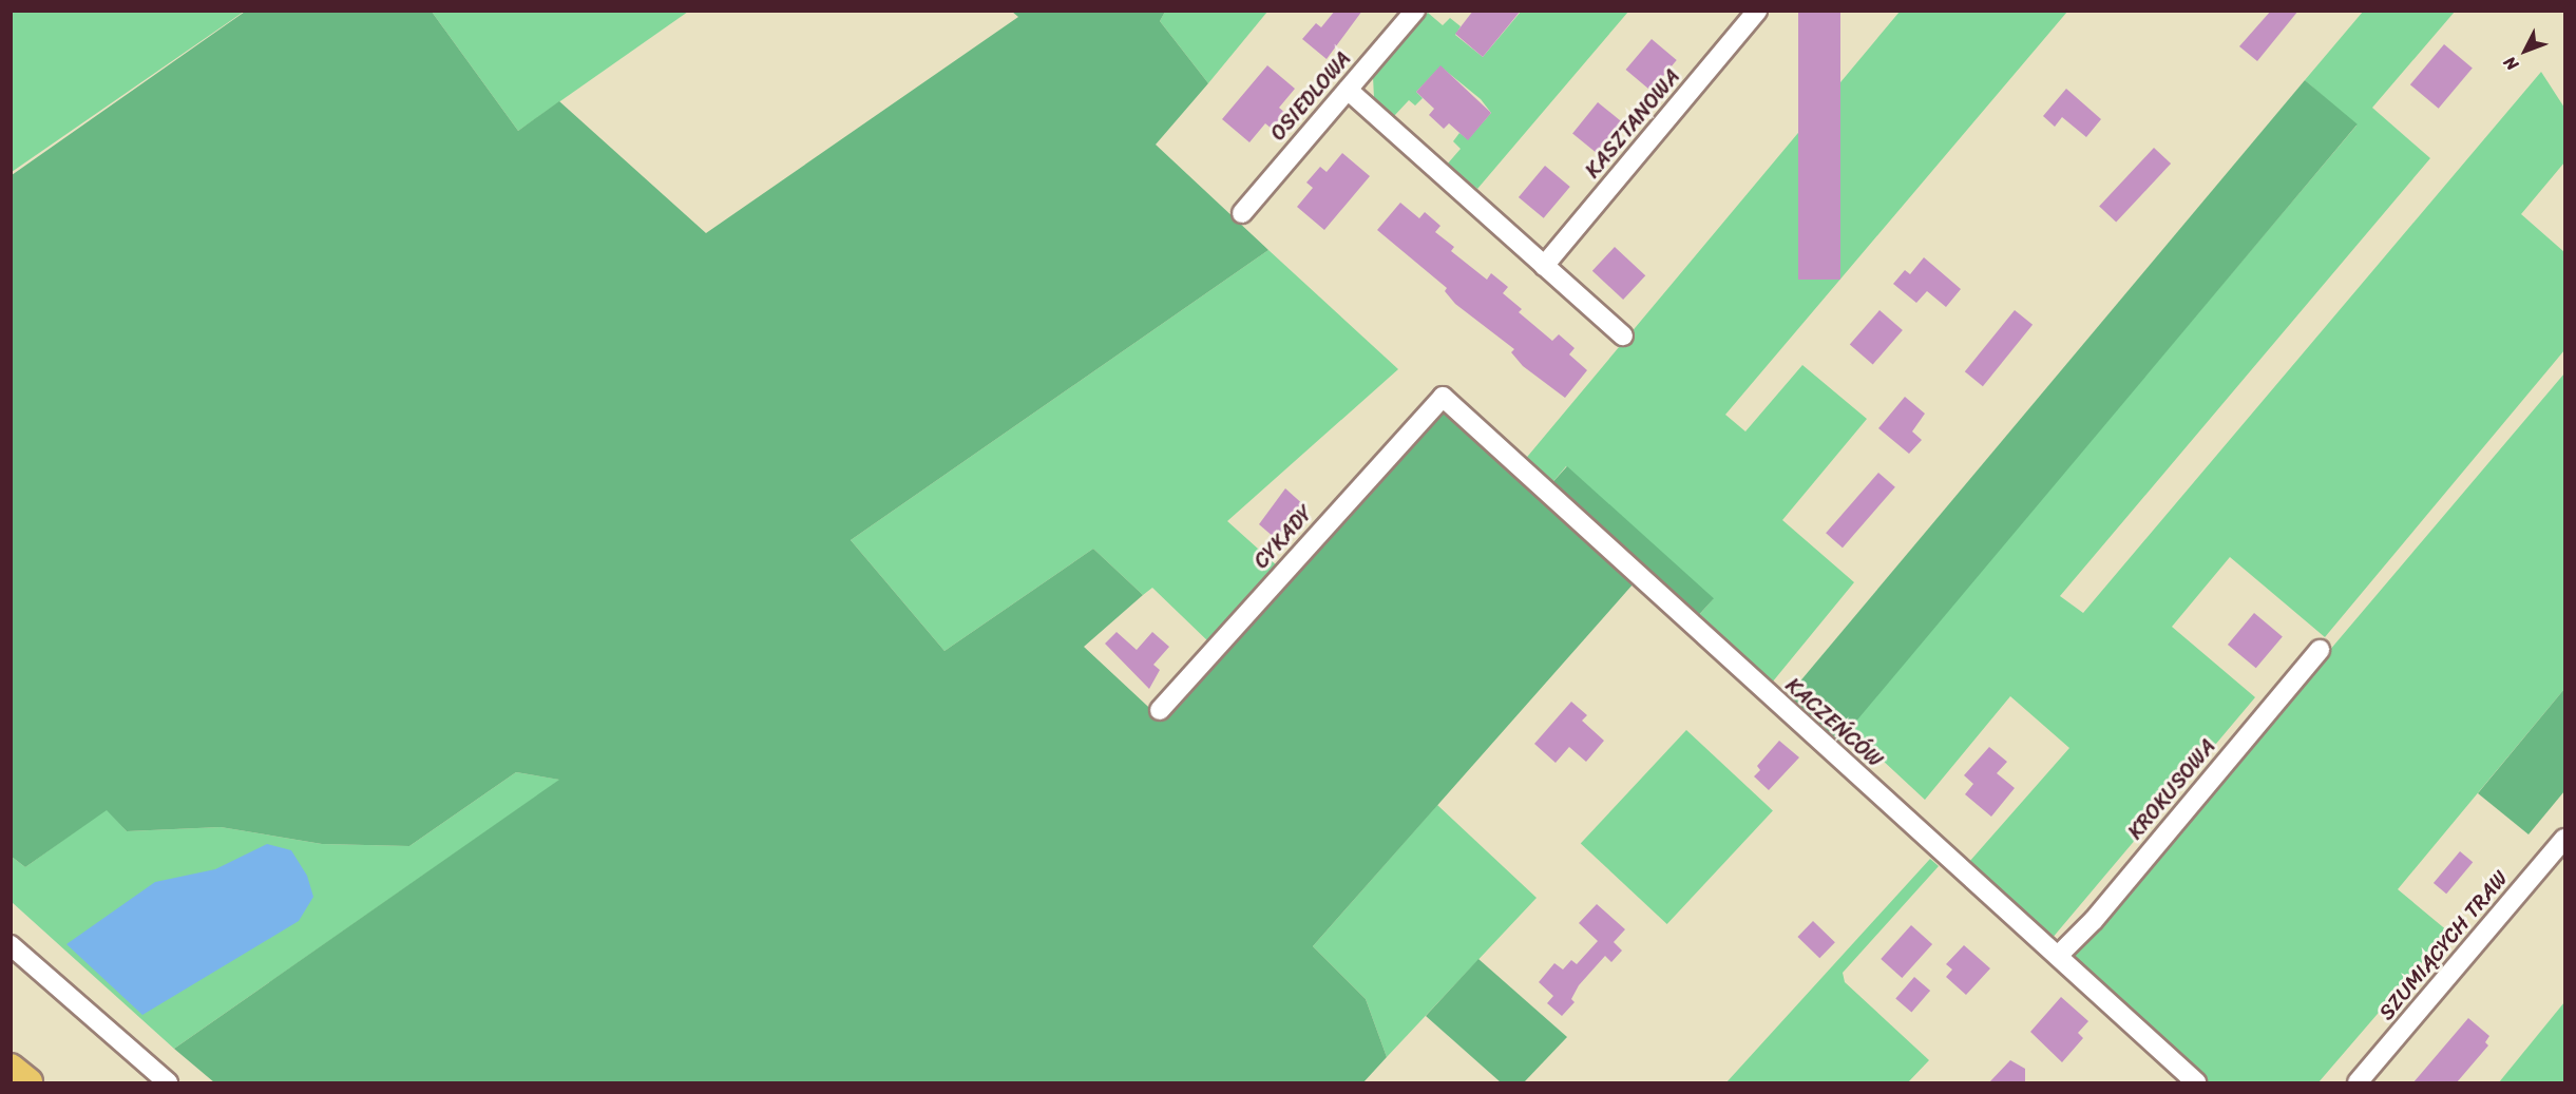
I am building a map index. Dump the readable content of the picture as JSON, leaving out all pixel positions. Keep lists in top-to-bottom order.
{
  "streets": {
    "street": [
      "OSIEDLOWA",
      "KASZTANOWA",
      "CYKADY",
      "KACZEŃCÓW",
      "KROKUSOWA",
      "SZUMIĄCYCH TRAW"
    ]
  },
  "crossings": [
    ["CYKADY", "KACZEŃCÓW"],
    ["KACZEŃCÓW", "KROKUSOWA"]
  ],
  "north": "bottom left"
}
